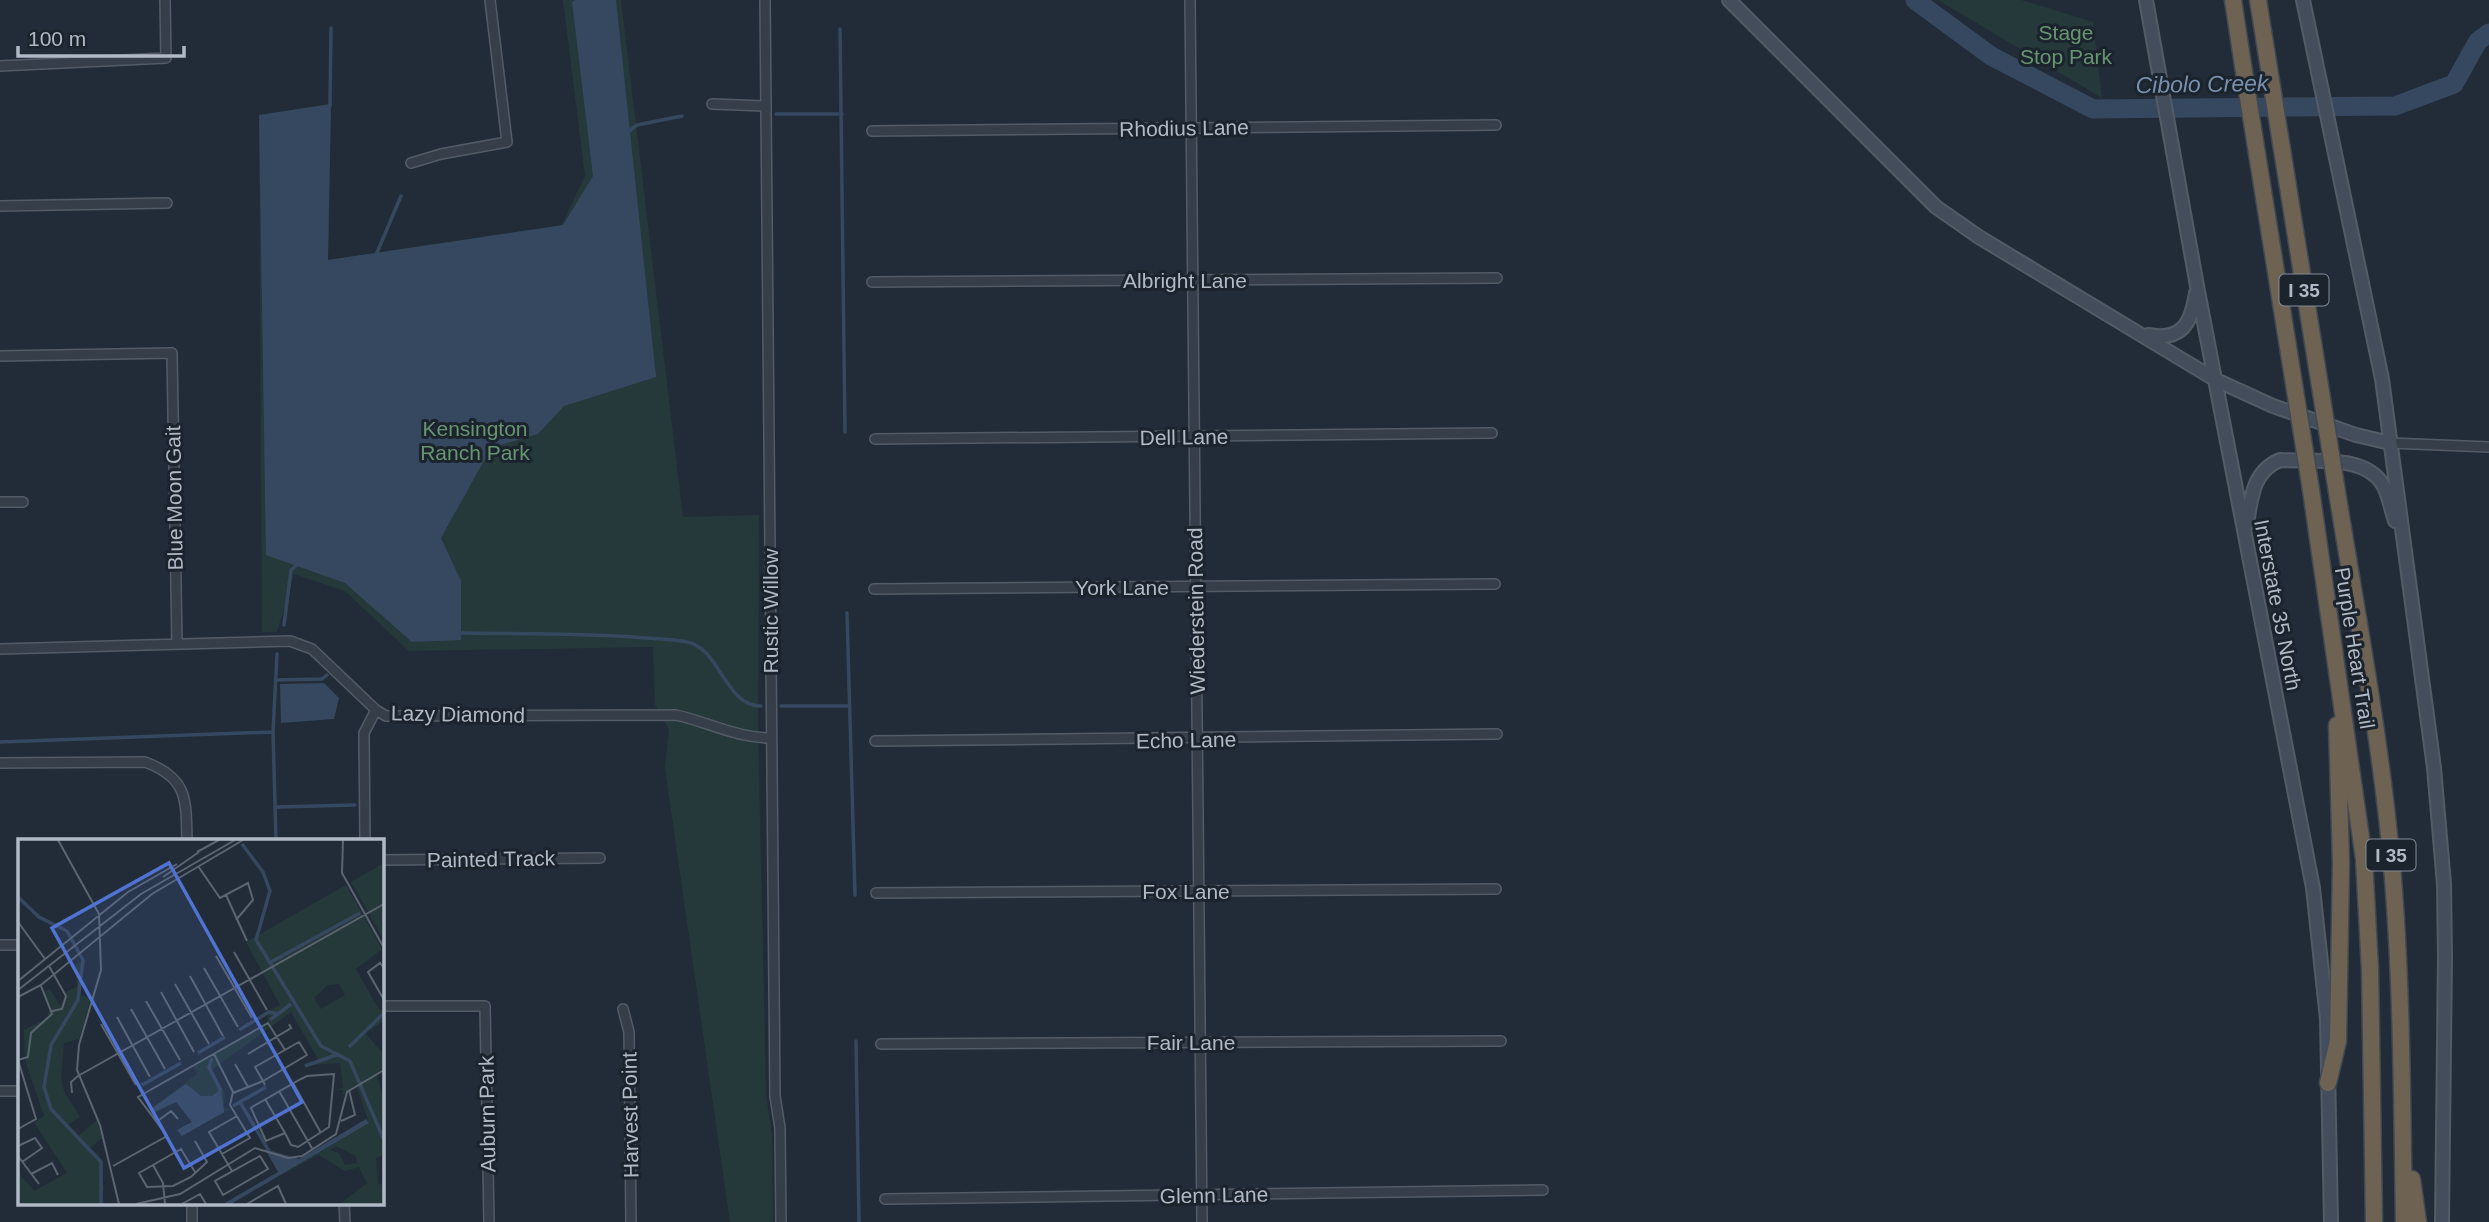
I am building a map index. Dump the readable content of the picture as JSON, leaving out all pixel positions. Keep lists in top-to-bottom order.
{
  "streets": {
    "highway": ["I 35", "Purple Heart Trail"],
    "main road": ["Interstate 35 North"],
    "street": [
      "Rhodius Lane",
      "Albright Lane",
      "Dell Lane",
      "Blue Moon Gait",
      "York Lane",
      "Rustic Willow",
      "Wiederstein Road",
      "Lazy Diamond",
      "Echo Lane",
      "Painted Track",
      "Fox Lane",
      "Fair Lane",
      "Auburn Park",
      "Harvest Point",
      "Glenn Lane"
    ]
  },
  "crossings": [
    ["Rhodius Lane", "Wiederstein Road"],
    ["Albright Lane", "Wiederstein Road"],
    ["Dell Lane", "Wiederstein Road"],
    ["Blue Moon Gait", "Lazy Diamond"],
    ["York Lane", "Wiederstein Road"],
    ["Rustic Willow", "Lazy Diamond"],
    ["Wiederstein Road", "Echo Lane"],
    ["Wiederstein Road", "Fox Lane"],
    ["Wiederstein Road", "Fair Lane"],
    ["Wiederstein Road", "Glenn Lane"]
  ],
  "water": ["Cibolo Creek"],
  "parks": ["Stage Stop Park", "Kensington Ranch Park"],
  "scale_bar": "100 m"
}
